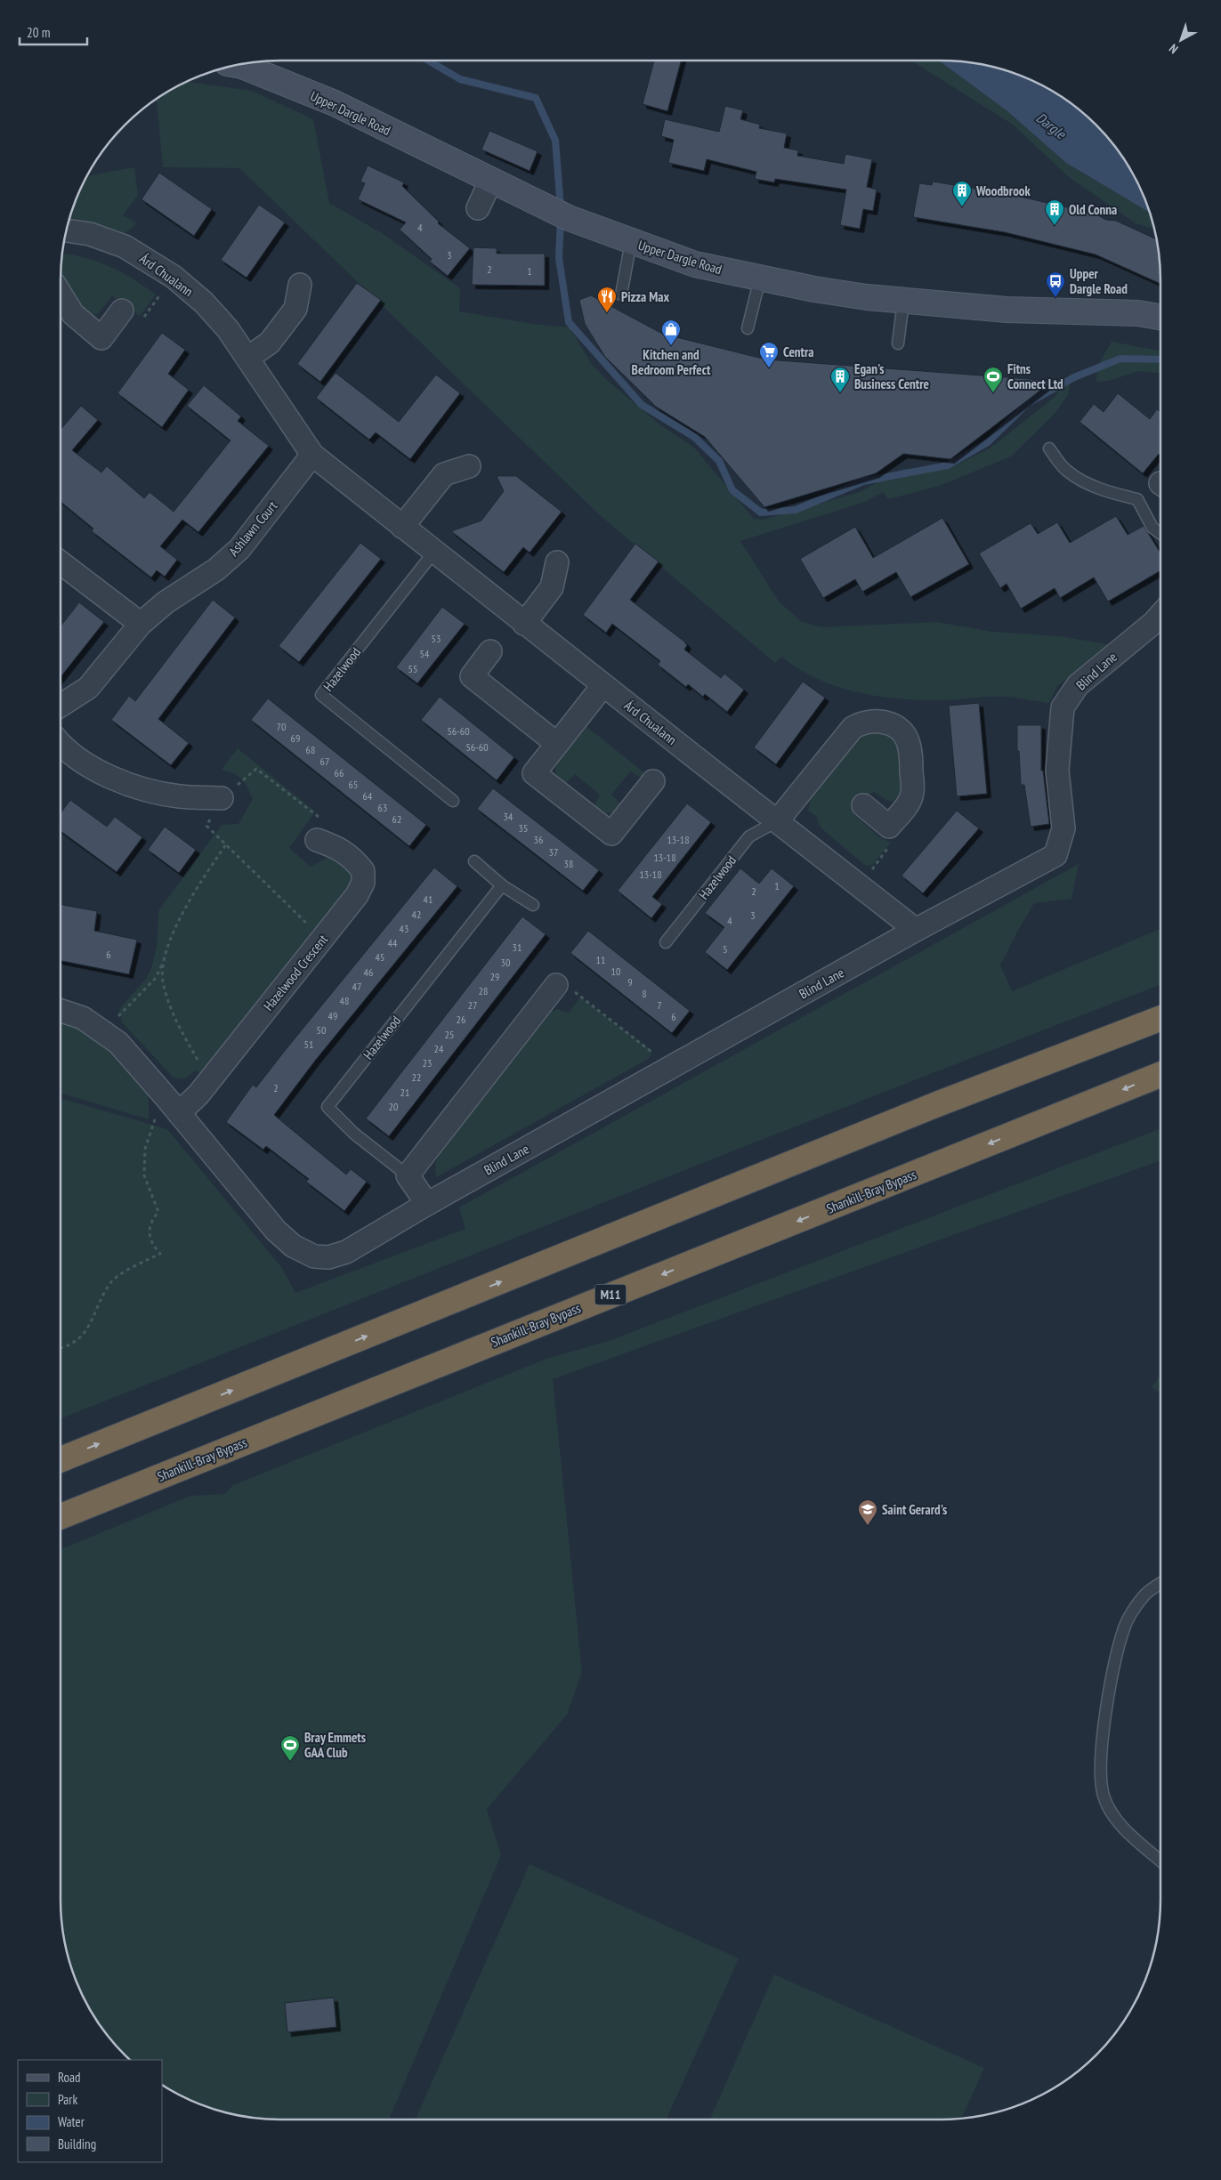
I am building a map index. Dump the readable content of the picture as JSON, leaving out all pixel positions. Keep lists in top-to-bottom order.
{
  "streets": {
    "highway": ["Shankill-Bray Bypass", "M11"],
    "main road": ["Upper Dargle Road"],
    "street": [
      "Árd Chualann",
      "Ashlawn Court",
      "Hazelwood",
      "Blind Lane",
      "Hazelwood Crescent"
    ]
  },
  "crossings": [
    ["Árd Chualann", "Ashlawn Court"],
    ["Árd Chualann", "Hazelwood"],
    ["Árd Chualann", "Blind Lane"],
    ["Hazelwood", "Blind Lane"],
    ["Blind Lane", "Hazelwood Crescent"]
  ],
  "water": ["Dargle"],
  "places": {
    "building": ["Woodbrook", "Old Conna", "Egan's Business Centre"],
    "bus stop": ["Upper Dargle Road"],
    "restaurant": ["Pizza Max"],
    "shop": ["Kitchen and Bedroom Perfect"],
    "supermarket": ["Centra"],
    "sports": ["Fitns Connect Ltd", "Bray Emmets GAA Club"],
    "school or university": ["Saint Gerard's"]
  },
  "house_numbers": [
    "4",
    "3",
    "2",
    "1",
    "53",
    "54",
    "55",
    "70",
    "56-60",
    "69",
    "56-60",
    "68",
    "67",
    "66",
    "65",
    "64",
    "63",
    "34",
    "62",
    "35",
    "36",
    "13-18",
    "37",
    "13-18",
    "38",
    "13-18",
    "1",
    "2",
    "41",
    "42",
    "3",
    "4",
    "43",
    "44",
    "31",
    "5",
    "6",
    "45",
    "11",
    "30",
    "10",
    "46",
    "29",
    "9",
    "47",
    "28",
    "8",
    "48",
    "27",
    "7",
    "49",
    "6",
    "26",
    "50",
    "25",
    "51",
    "24",
    "23",
    "22",
    "2",
    "21",
    "20"
  ],
  "legend": [
    "Road",
    "Park",
    "Water",
    "Building"
  ],
  "scale_bar": "20 m",
  "north": "bottom left"
}
